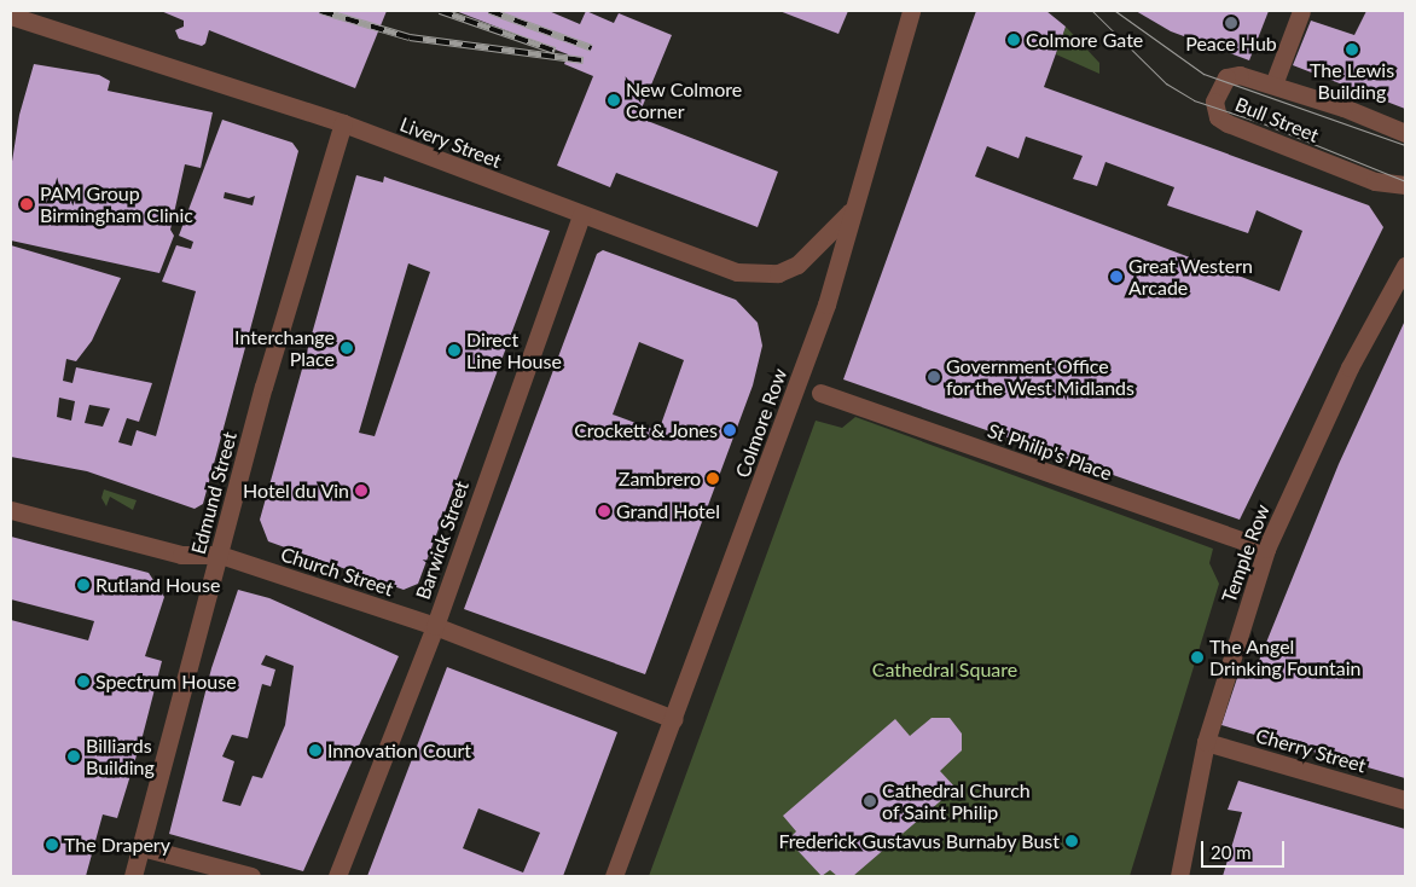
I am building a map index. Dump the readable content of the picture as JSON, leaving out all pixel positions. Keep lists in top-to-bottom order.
{
  "streets": {
    "street": [
      "Bull Street",
      "Livery Street",
      "Colmore Row",
      "St Philip's Place",
      "Edmund Street",
      "Barwick Street",
      "Temple Row",
      "Church Street",
      "Cherry Street"
    ]
  },
  "crossings": [
    ["Livery Street", "Colmore Row"],
    ["Livery Street", "Edmund Street"],
    ["Livery Street", "Barwick Street"],
    ["Colmore Row", "Church Street"],
    ["St Philip's Place", "Temple Row"],
    ["Edmund Street", "Church Street"],
    ["Barwick Street", "Church Street"],
    ["Temple Row", "Cherry Street"]
  ],
  "parks": ["Cathedral Square"],
  "places": [
    "Peace Hub",
    "Colmore Gate",
    "The Lewis Building",
    "New Colmore Corner",
    "PAM Group Birmingham Clinic",
    "Great Western Arcade",
    "Interchange Place",
    "Direct Line House",
    "Government Office for the West Midlands",
    "Crockett & Jones",
    "Zambrero",
    "Hotel du Vin",
    "Grand Hotel",
    "Rutland House",
    "The Angel Drinking Fountain",
    "Spectrum House",
    "Innovation Court",
    "Billiards Building",
    "Cathedral Church of Saint Philip",
    "Frederick Gustavus Burnaby Bust",
    "The Drapery"
  ],
  "scale_bar": "20 m"
}
